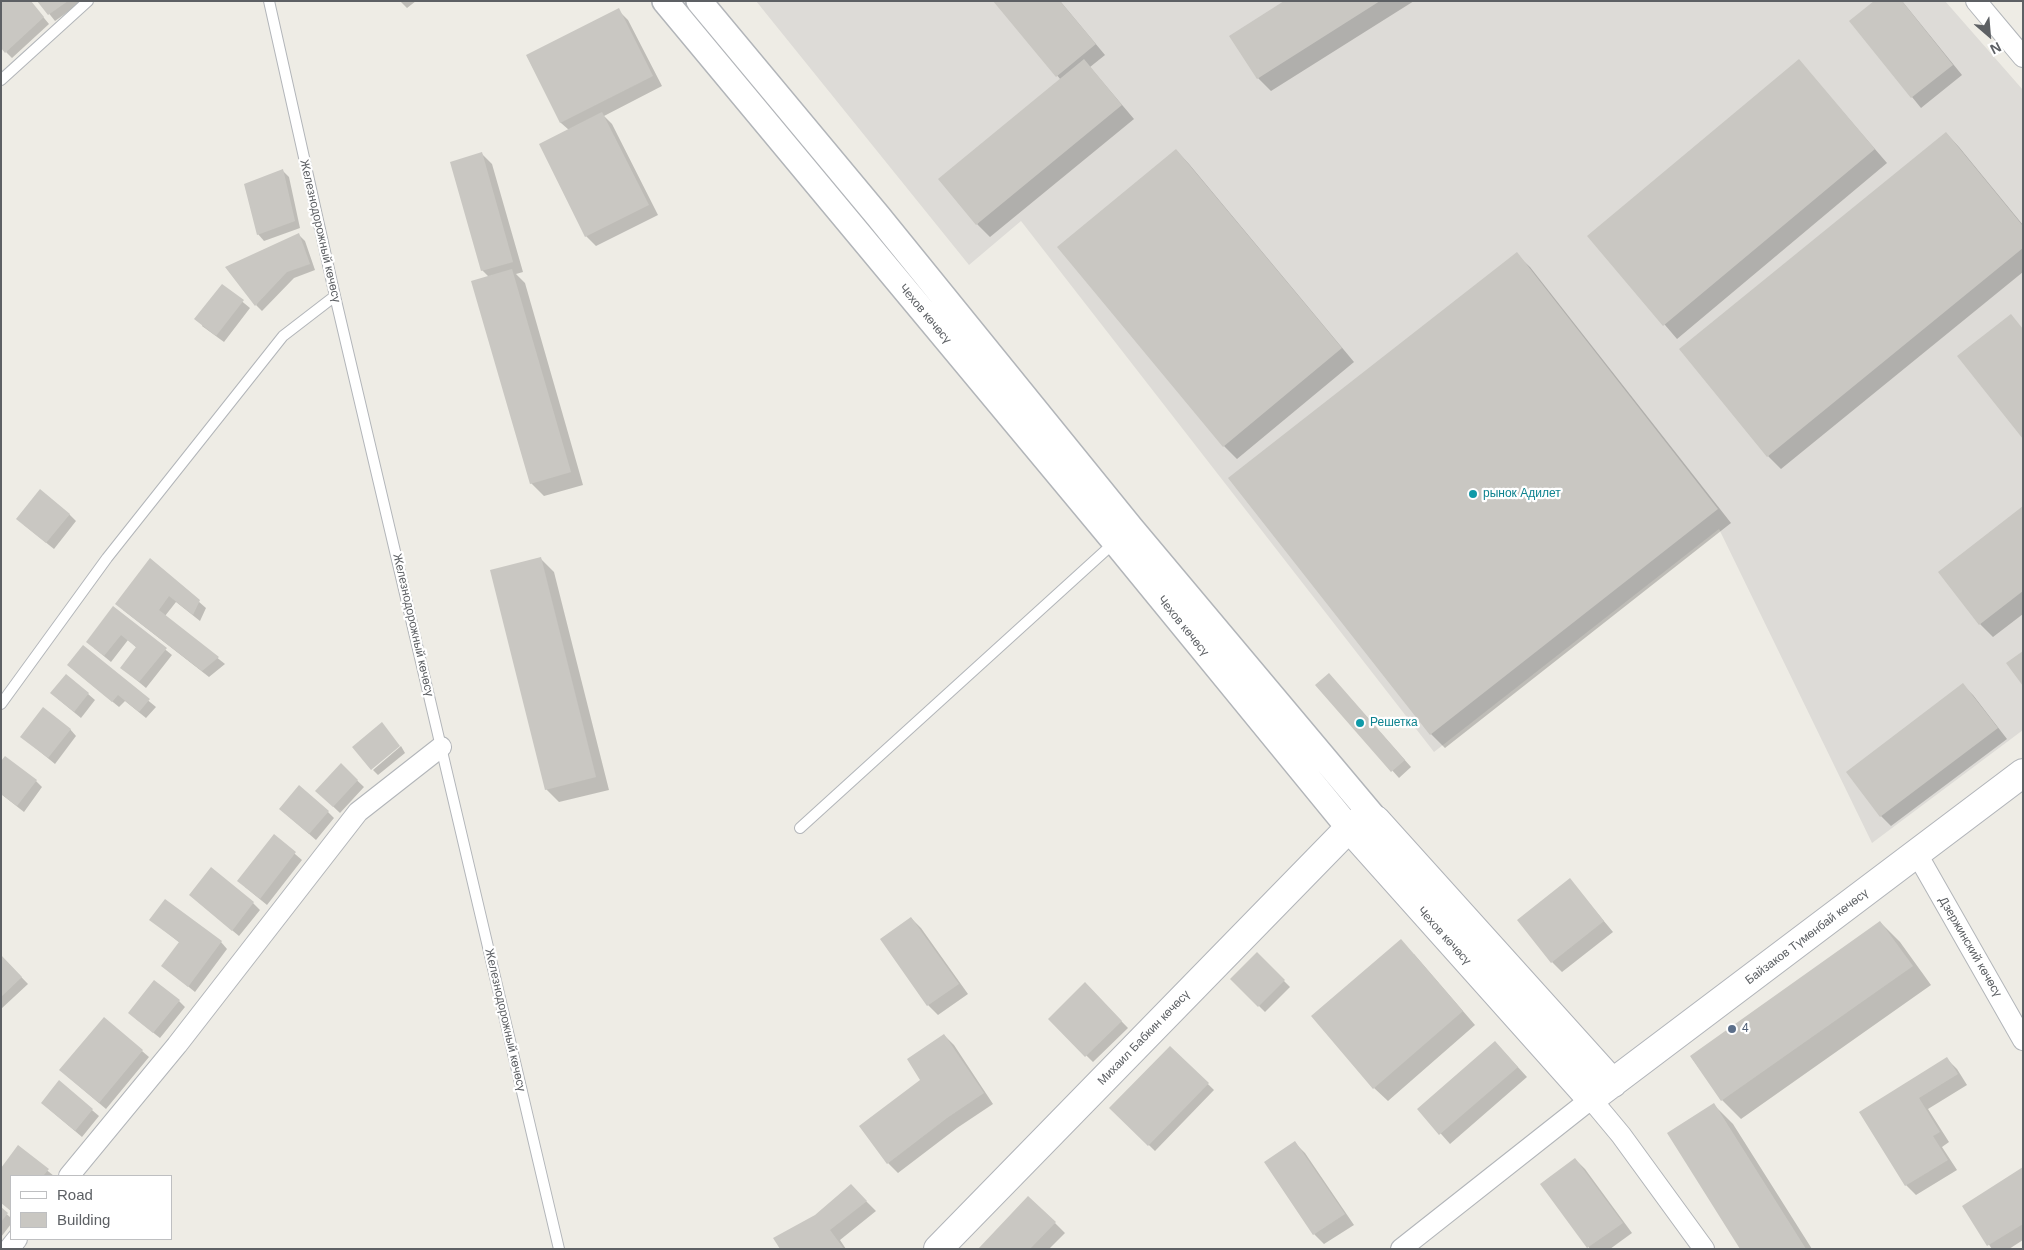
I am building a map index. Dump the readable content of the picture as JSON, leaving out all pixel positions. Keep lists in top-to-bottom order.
{
  "streets": {
    "main road": ["Чехов көчөсү", "Байзаков Түмөнбай көчөсү", "Михаил Бабкин көчөсү"],
    "street": ["Дзержинский көчөсү"],
    "lane": ["Железнодорожный көчөсү"]
  },
  "crossings": [
    ["Чехов көчөсү", "Байзаков Түмөнбай көчөсү"],
    ["Чехов көчөсү", "Михаил Бабкин көчөсү"],
    ["Байзаков Түмөнбай көчөсү", "Дзержинский көчөсү"]
  ],
  "places": ["рынок Адилет", "Решетка", "4"],
  "legend": ["Road", "Building"],
  "north": "bottom right"
}
